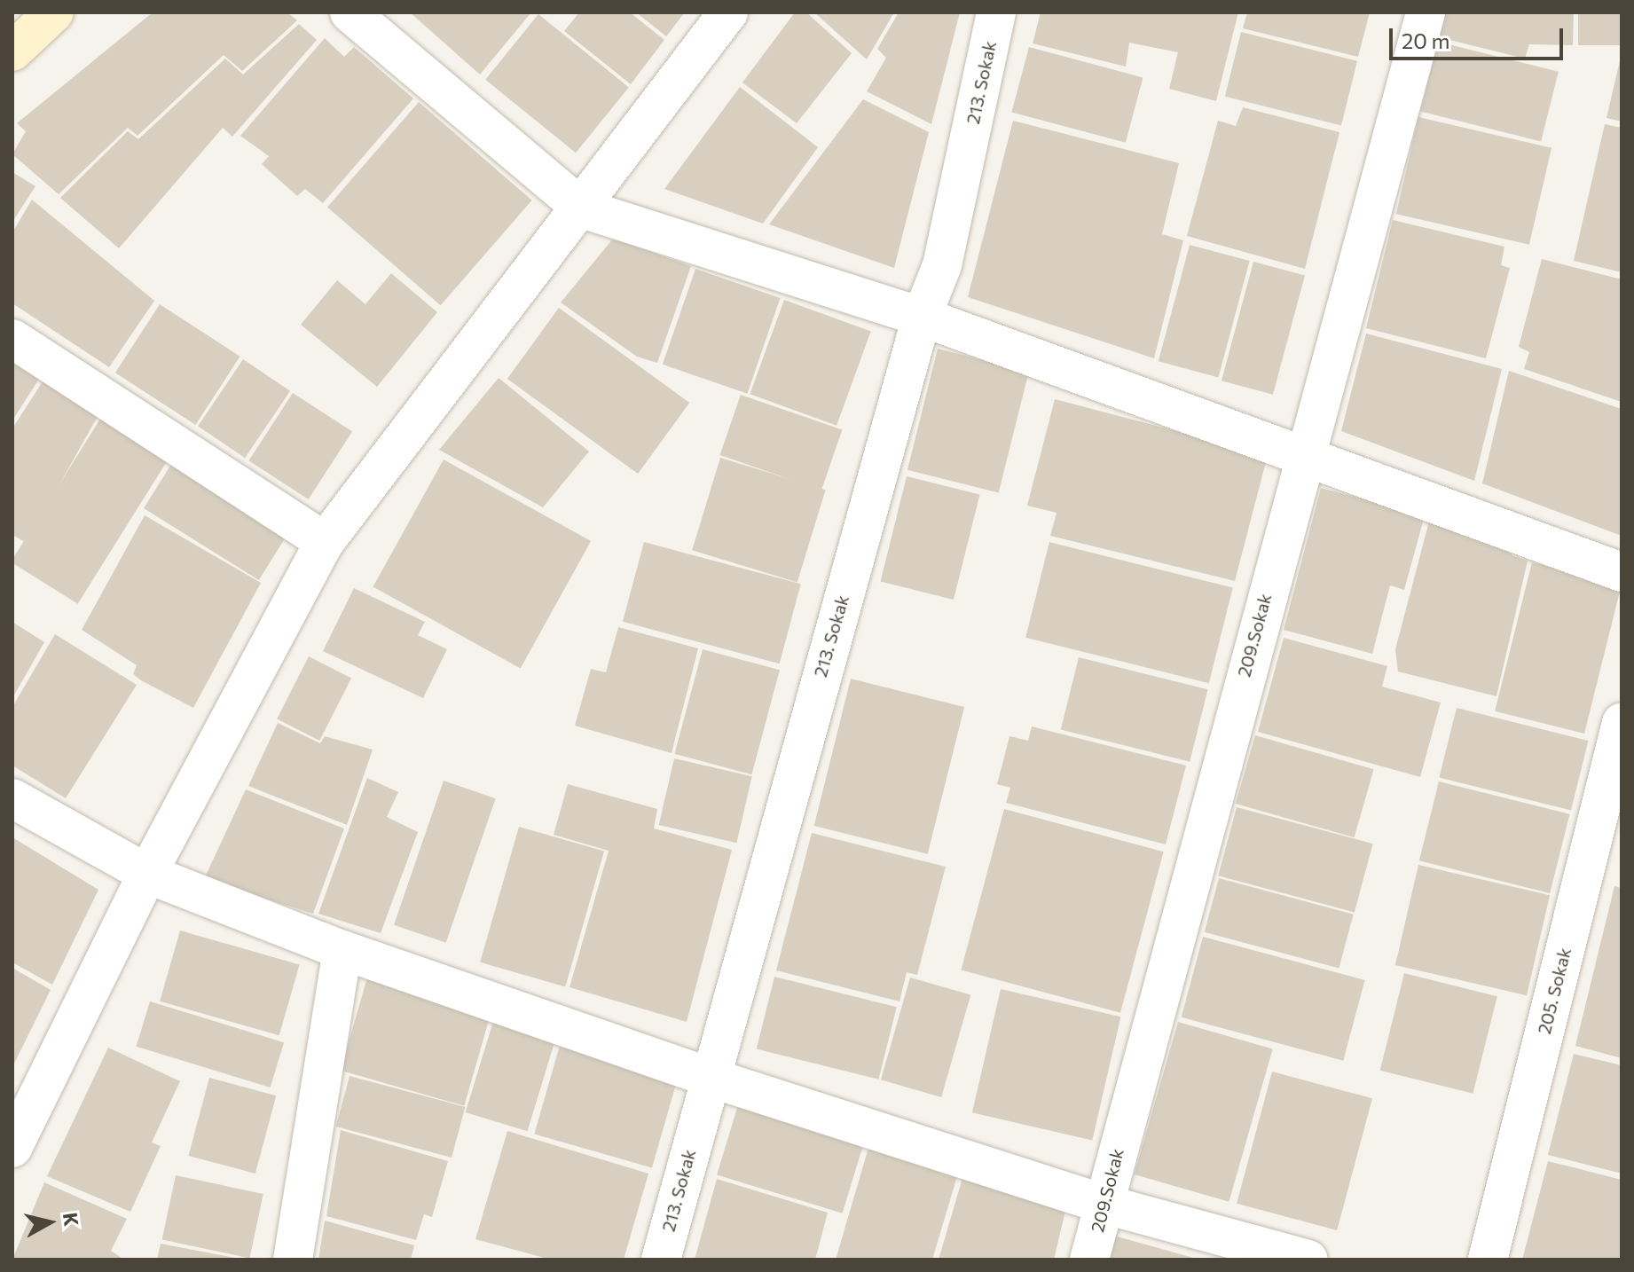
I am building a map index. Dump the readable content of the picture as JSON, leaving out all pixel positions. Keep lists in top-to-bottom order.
{
  "streets": {
    "street": ["213. Sokak", "209.Sokak", "205. Sokak"]
  },
  "scale_bar": "20 m",
  "north": "right"
}
